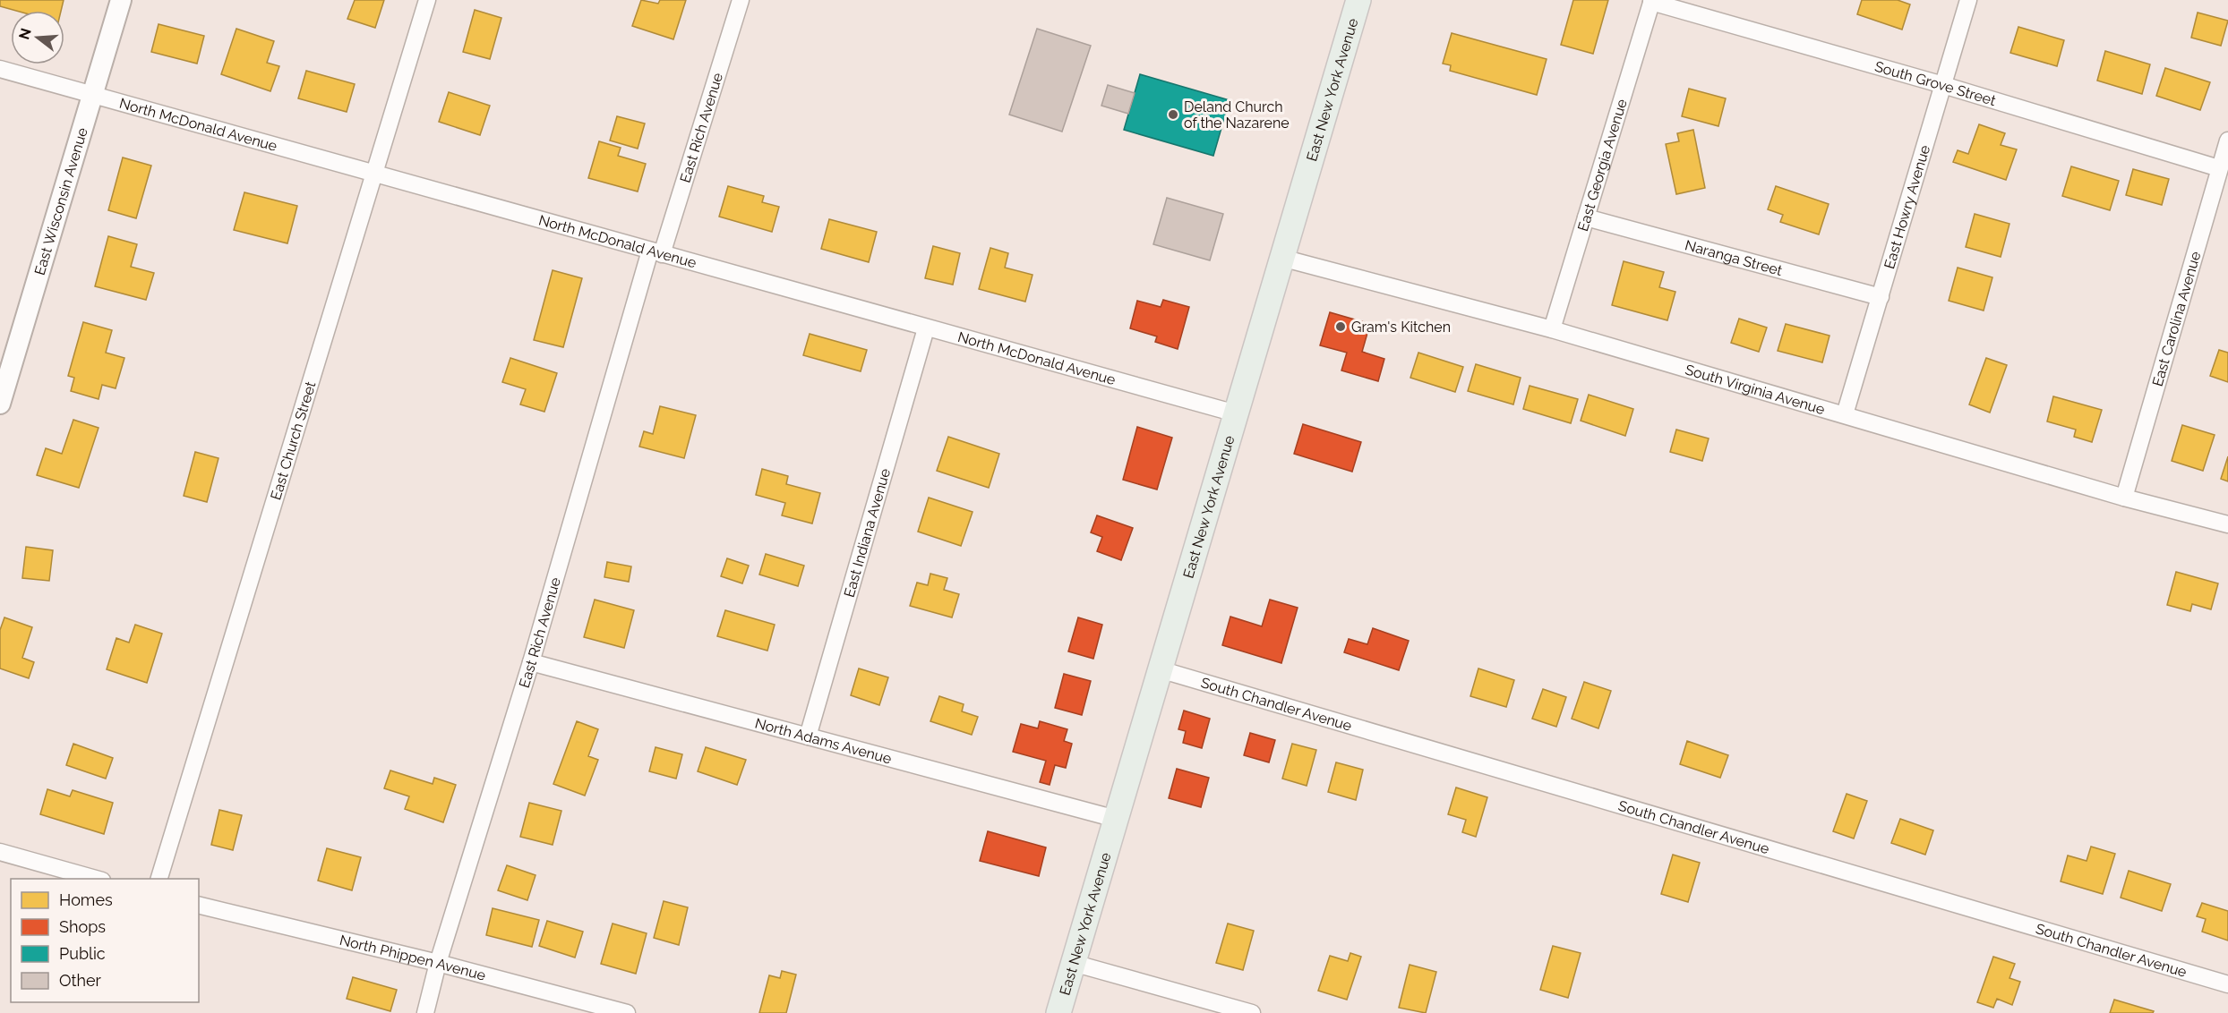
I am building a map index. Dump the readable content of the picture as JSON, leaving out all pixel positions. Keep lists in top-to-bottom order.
{
  "streets": {
    "main road": ["East New York Avenue"],
    "street": [
      "South Grove Street",
      "North McDonald Avenue",
      "East Rich Avenue",
      "East Georgia Avenue",
      "East Wisconsin Avenue",
      "East Howry Avenue",
      "Naranga Street",
      "East Carolina Avenue",
      "South Virginia Avenue",
      "East Church Street",
      "East Indiana Avenue",
      "South Chandler Avenue",
      "North Adams Avenue",
      "North Phippen Avenue"
    ]
  },
  "crossings": [
    ["South Grove Street", "East Georgia Avenue"],
    ["South Grove Street", "East Howry Avenue"],
    ["South Grove Street", "East Carolina Avenue"],
    ["East New York Avenue", "North McDonald Avenue"],
    ["East New York Avenue", "South Virginia Avenue"],
    ["East New York Avenue", "South Chandler Avenue"],
    ["East New York Avenue", "North Adams Avenue"],
    ["North McDonald Avenue", "East Rich Avenue"],
    ["North McDonald Avenue", "East Wisconsin Avenue"],
    ["North McDonald Avenue", "East Church Street"],
    ["North McDonald Avenue", "East Indiana Avenue"],
    ["East Rich Avenue", "North Adams Avenue"],
    ["East Rich Avenue", "North Phippen Avenue"],
    ["East Georgia Avenue", "Naranga Street"],
    ["East Georgia Avenue", "South Virginia Avenue"],
    ["East Howry Avenue", "Naranga Street"],
    ["East Howry Avenue", "South Virginia Avenue"],
    ["East Carolina Avenue", "South Virginia Avenue"],
    ["East Indiana Avenue", "North Adams Avenue"]
  ],
  "places": ["Deland Church of the Nazarene", "Gram's Kitchen"],
  "legend": [
    "Homes",
    "Shops",
    "Public",
    "Other"
  ],
  "north": "left"
}
